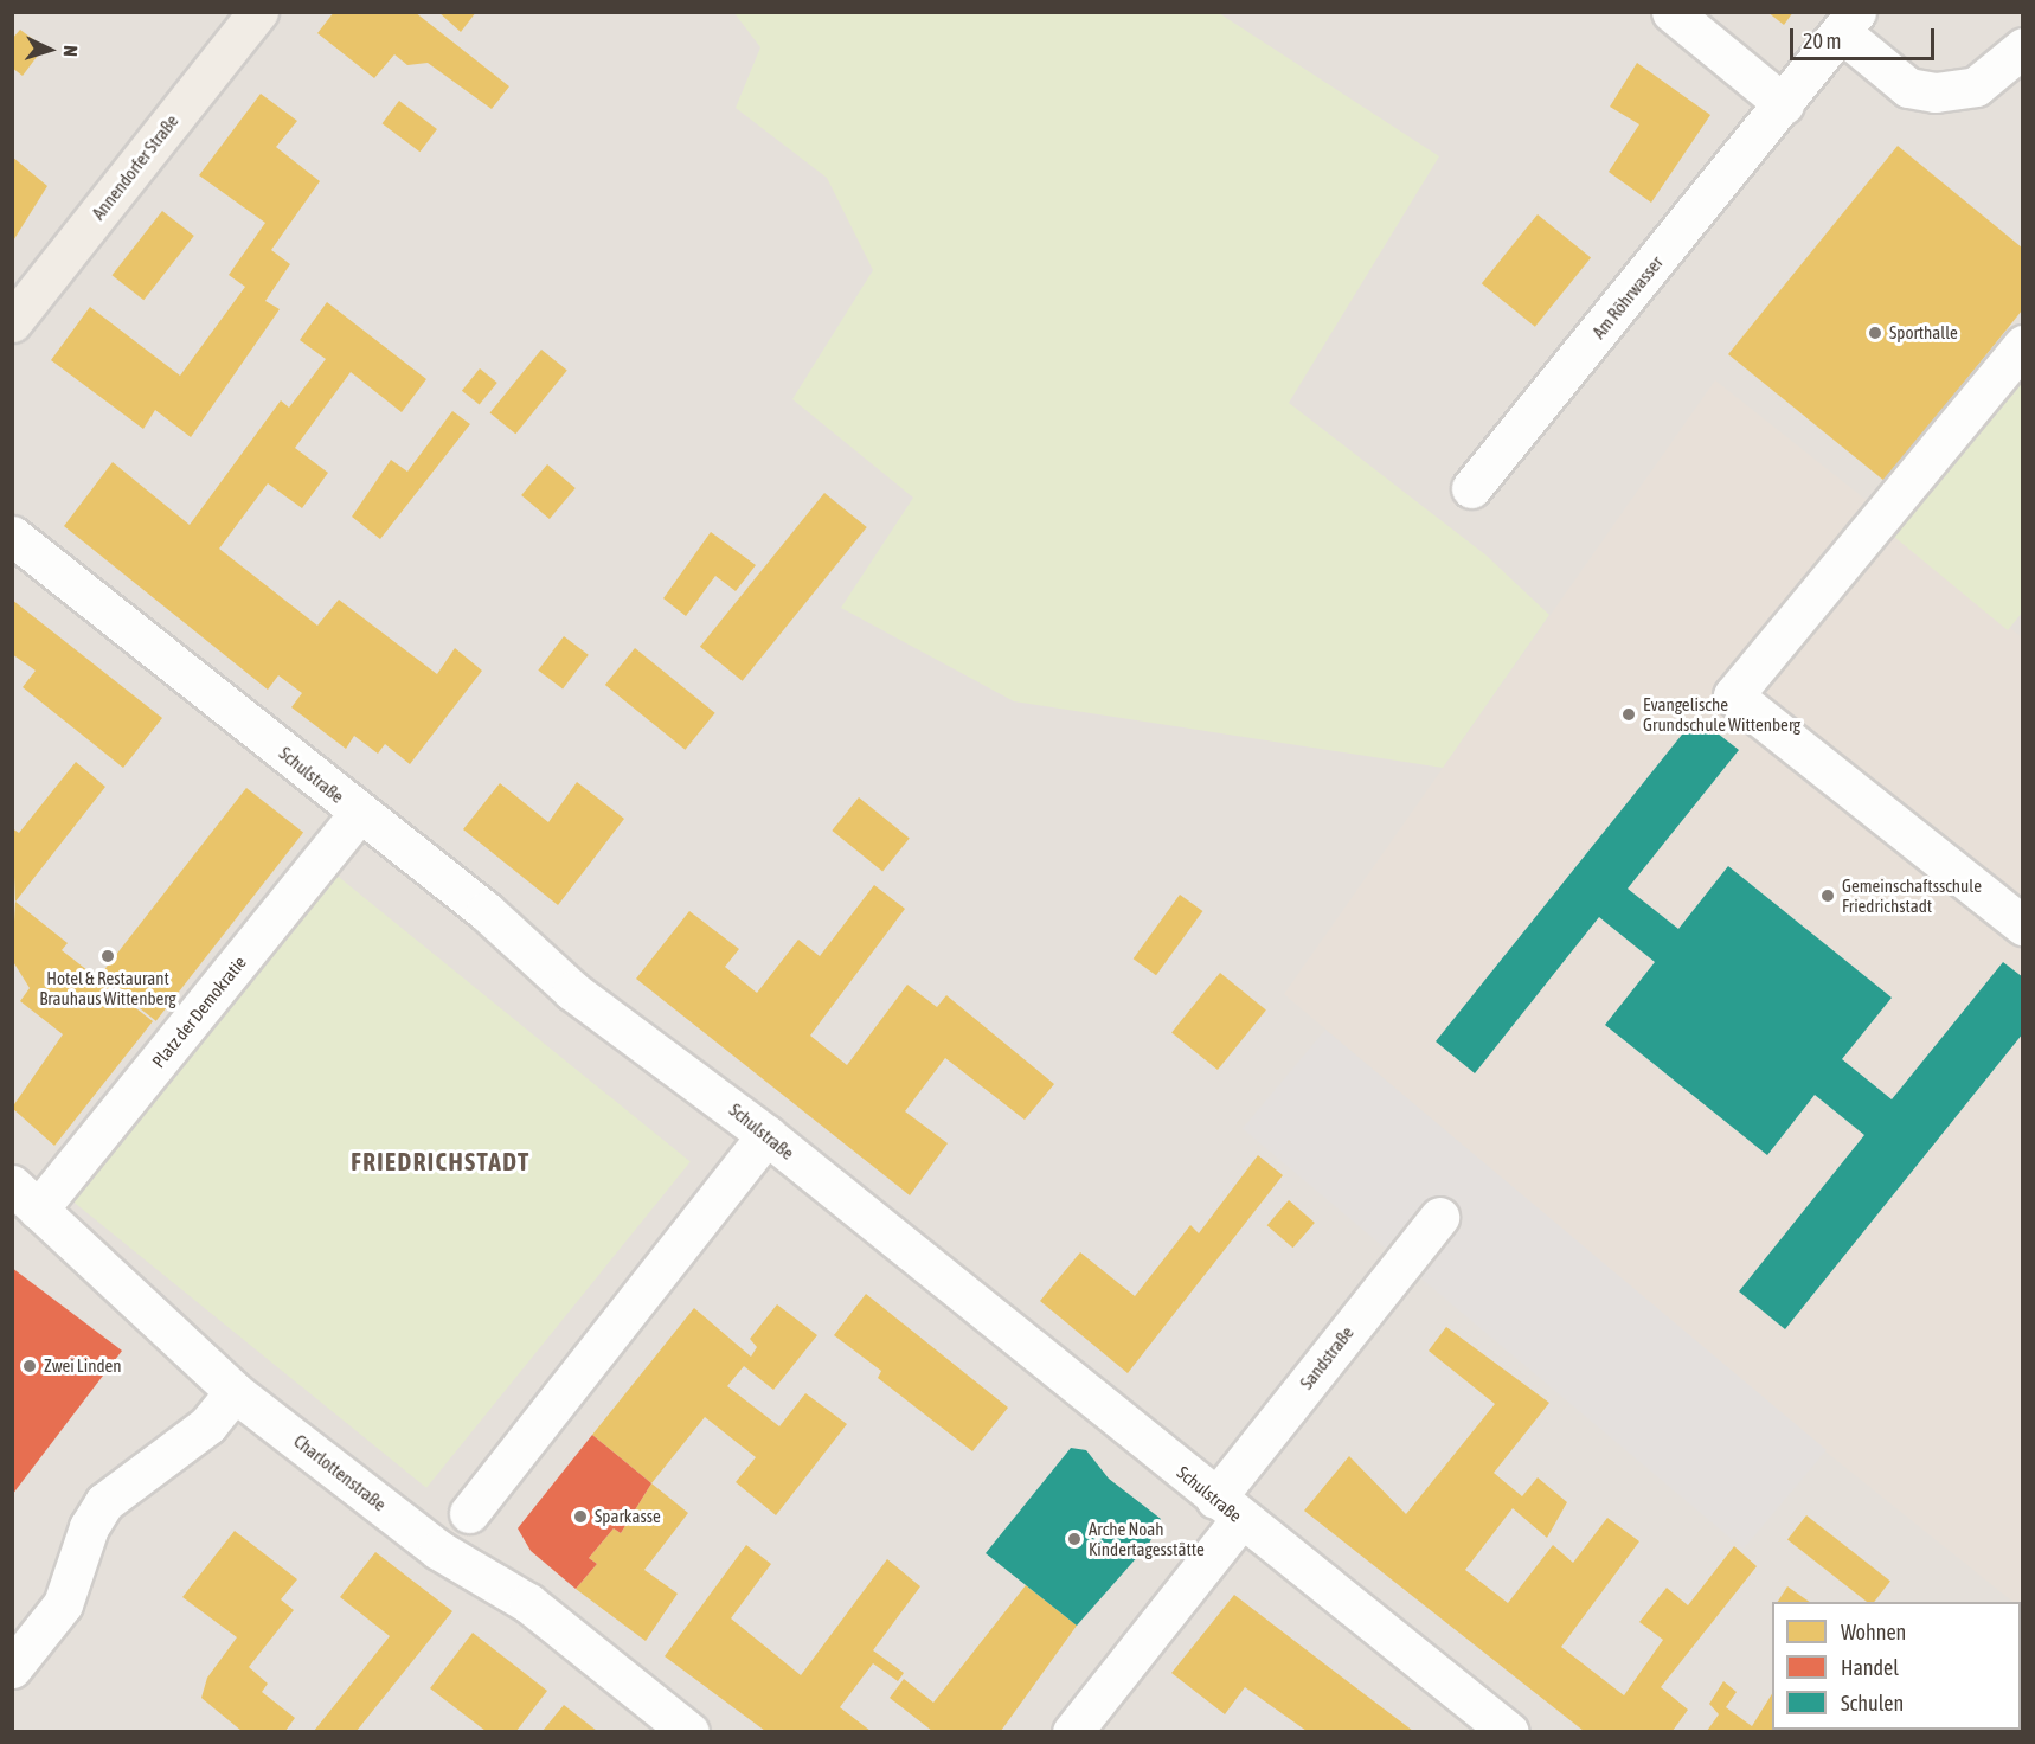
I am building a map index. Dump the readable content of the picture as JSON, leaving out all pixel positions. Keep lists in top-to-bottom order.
{
  "streets": {
    "main road": ["Annendorfer Straße"],
    "street": [
      "Am Röhrwasser",
      "Schulstraße",
      "Platz der Demokratie",
      "Sandstraße",
      "Charlottenstraße"
    ]
  },
  "crossings": [
    ["Schulstraße", "Platz der Demokratie"],
    ["Schulstraße", "Sandstraße"],
    ["Platz der Demokratie", "Charlottenstraße"]
  ],
  "districts": ["FRIEDRICHSTADT"],
  "places": [
    "Sporthalle",
    "Evangelische Grundschule Wittenberg",
    "Gemeinschaftsschule Friedrichstadt",
    "Hotel & Restaurant Brauhaus Wittenberg",
    "Zwei Linden",
    "Sparkasse",
    "Arche Noah Kindertagesstätte"
  ],
  "legend": ["Wohnen", "Handel", "Schulen"],
  "scale_bar": "20 m",
  "north": "right"
}
